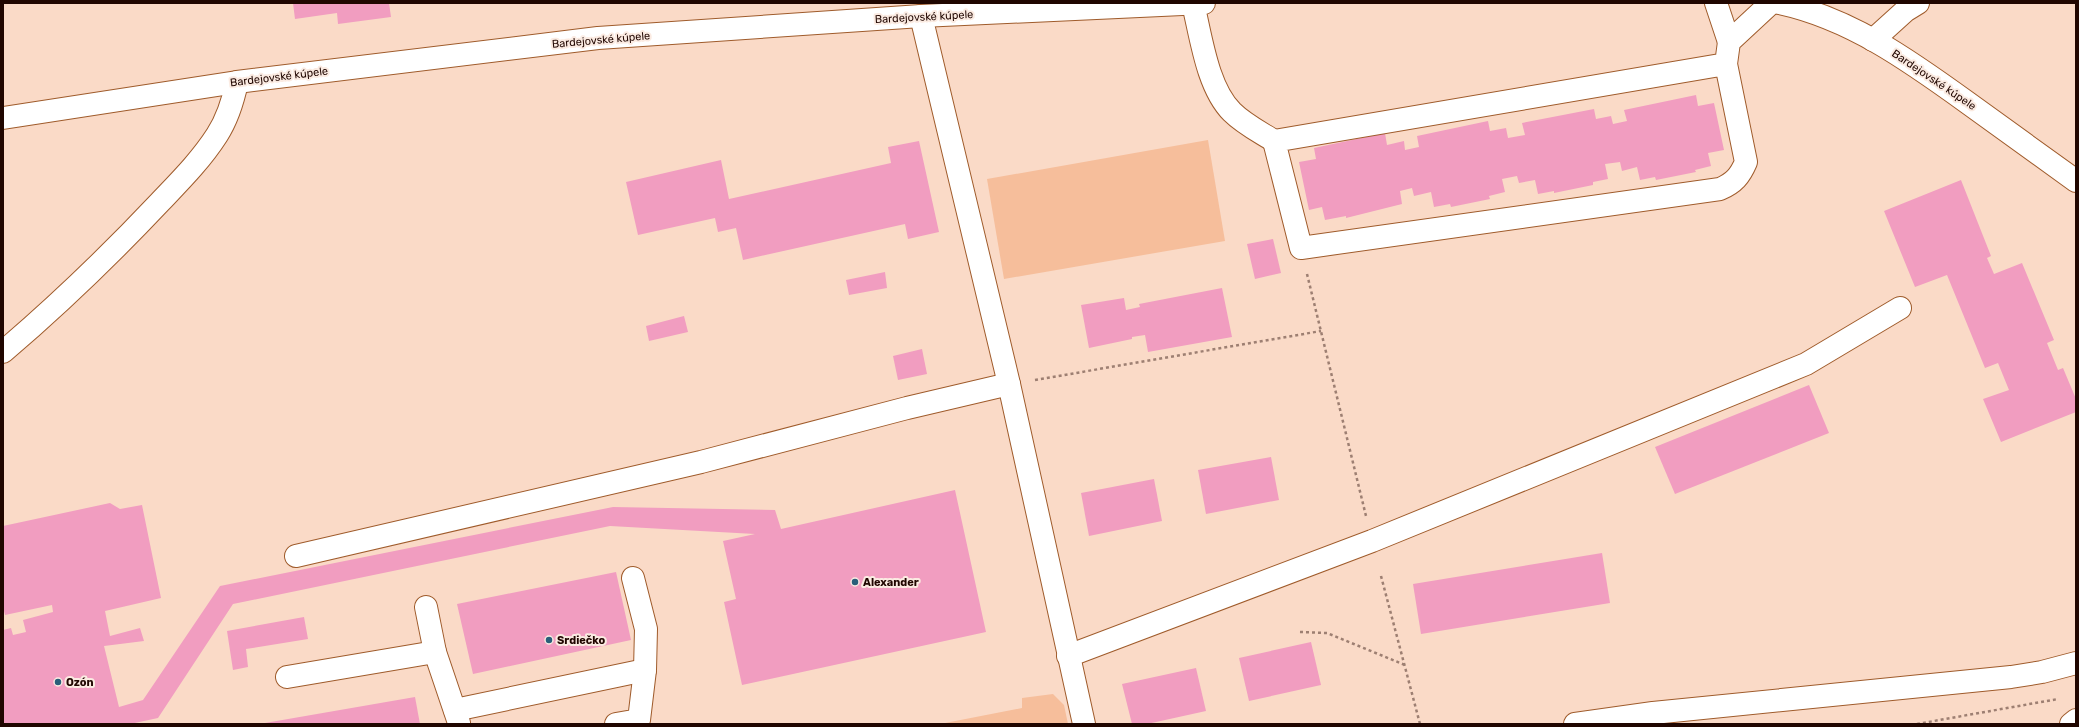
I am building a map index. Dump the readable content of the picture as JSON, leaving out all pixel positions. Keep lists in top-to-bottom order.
{
  "streets": {
    "street": ["Bardejovské kúpele"]
  },
  "places": ["Alexander", "Srdiečko", "Ozón"]
}
